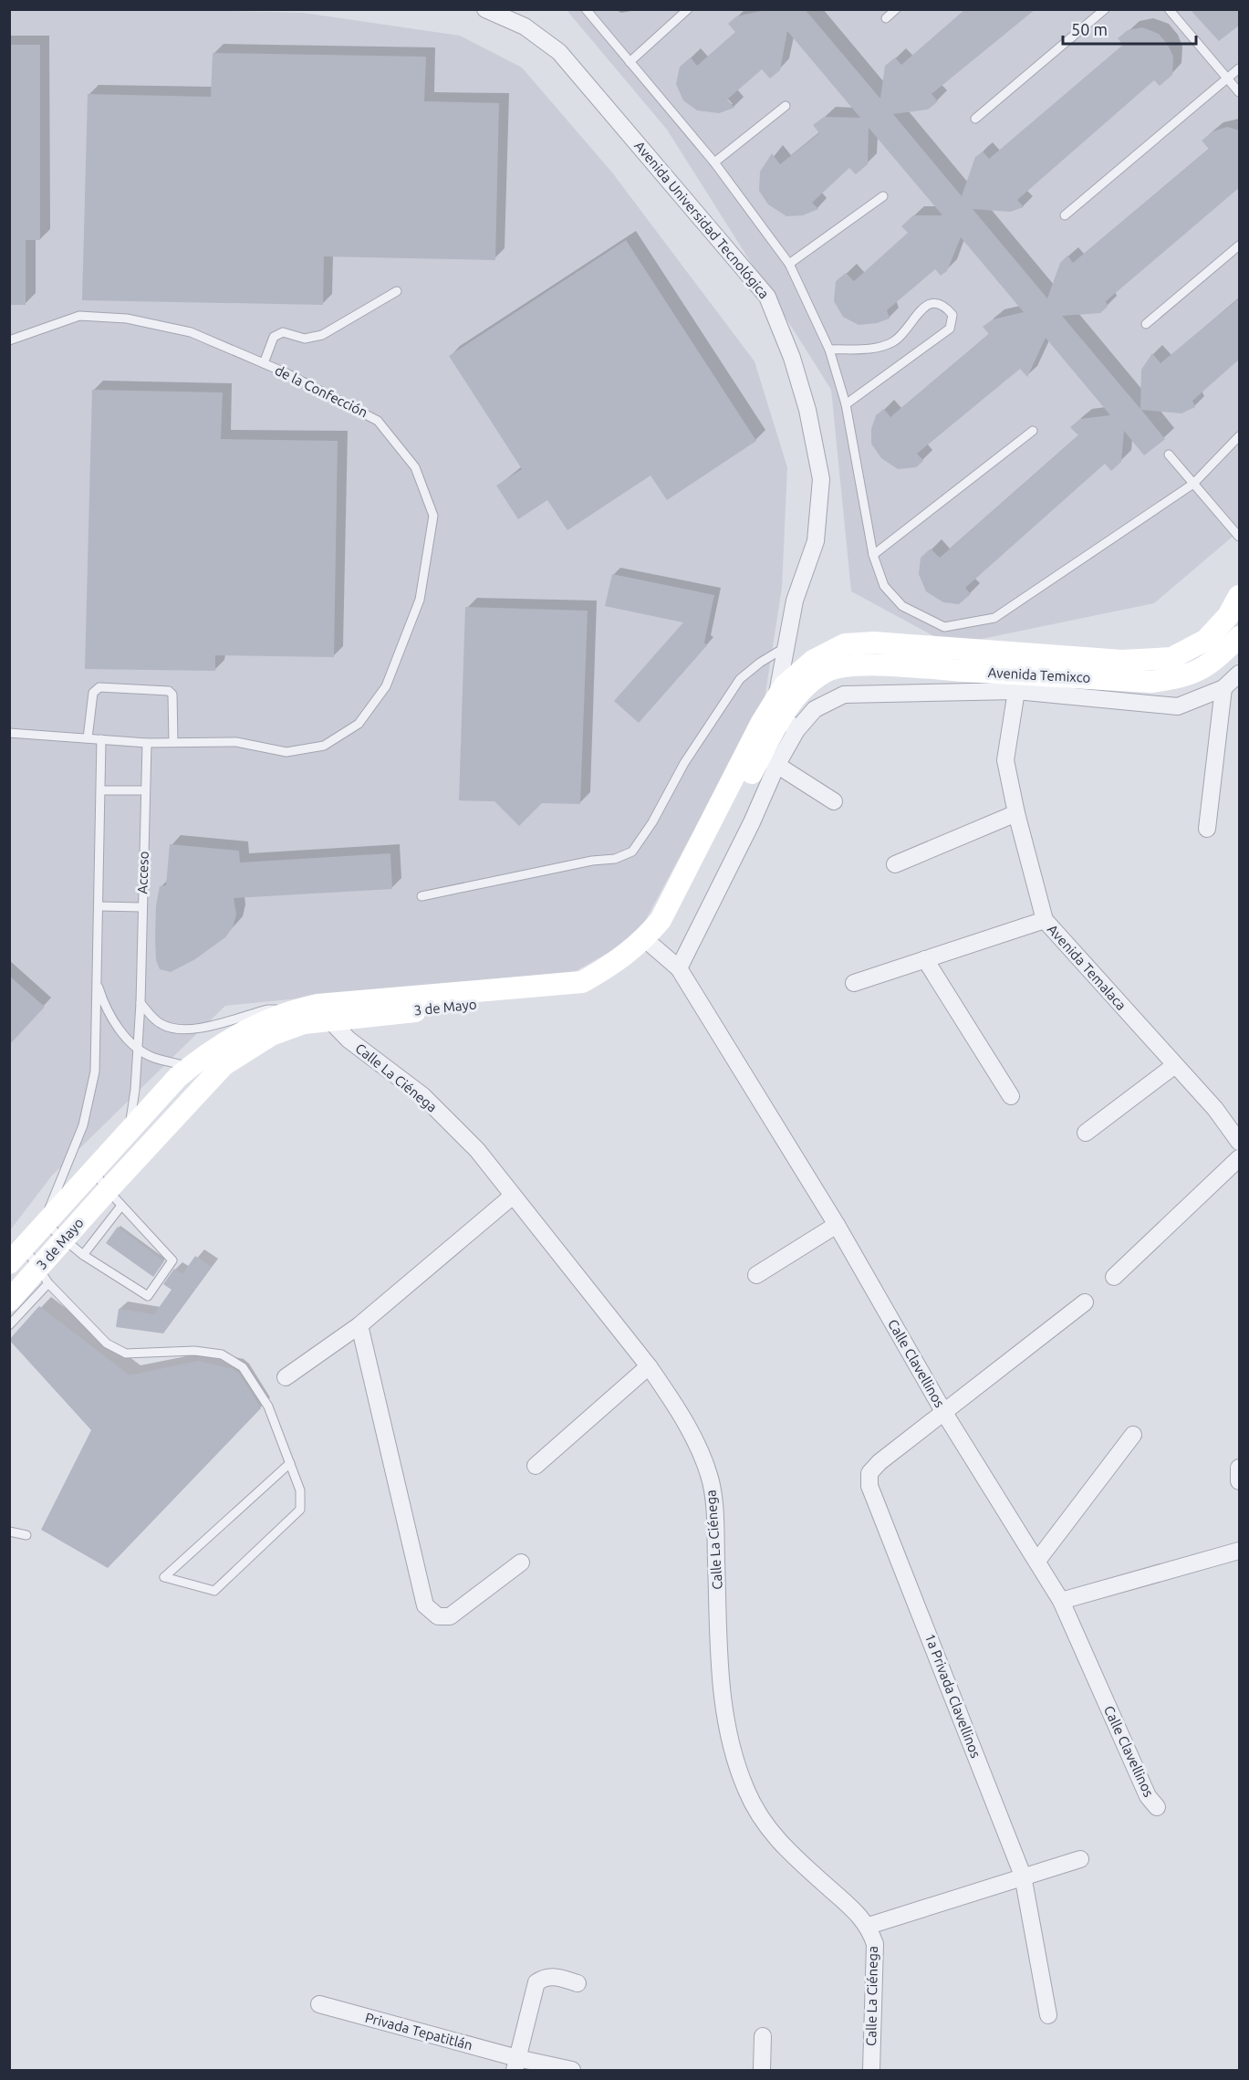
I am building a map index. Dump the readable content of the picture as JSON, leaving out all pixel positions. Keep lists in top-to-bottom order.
{
  "streets": {
    "main road": ["Avenida Temixco", "3 de Mayo"],
    "street": [
      "Avenida Universidad Tecnológica",
      "Avenida Temalaca",
      "Calle La Ciénega",
      "Calle Clavellinos",
      "1a Privada Clavellinos",
      "Privada Tepatitlán"
    ],
    "lane": ["de la Confección", "Acceso"]
  },
  "crossings": [
    ["Avenida Universidad Tecnológica", "3 de Mayo"],
    ["de la Confección", "Acceso"],
    ["Avenida Temixco", "3 de Mayo"],
    ["Acceso", "3 de Mayo"],
    ["3 de Mayo", "Calle La Ciénega"],
    ["3 de Mayo", "Calle Clavellinos"],
    ["Calle Clavellinos", "1a Privada Clavellinos"]
  ],
  "scale_bar": "50 m"
}
